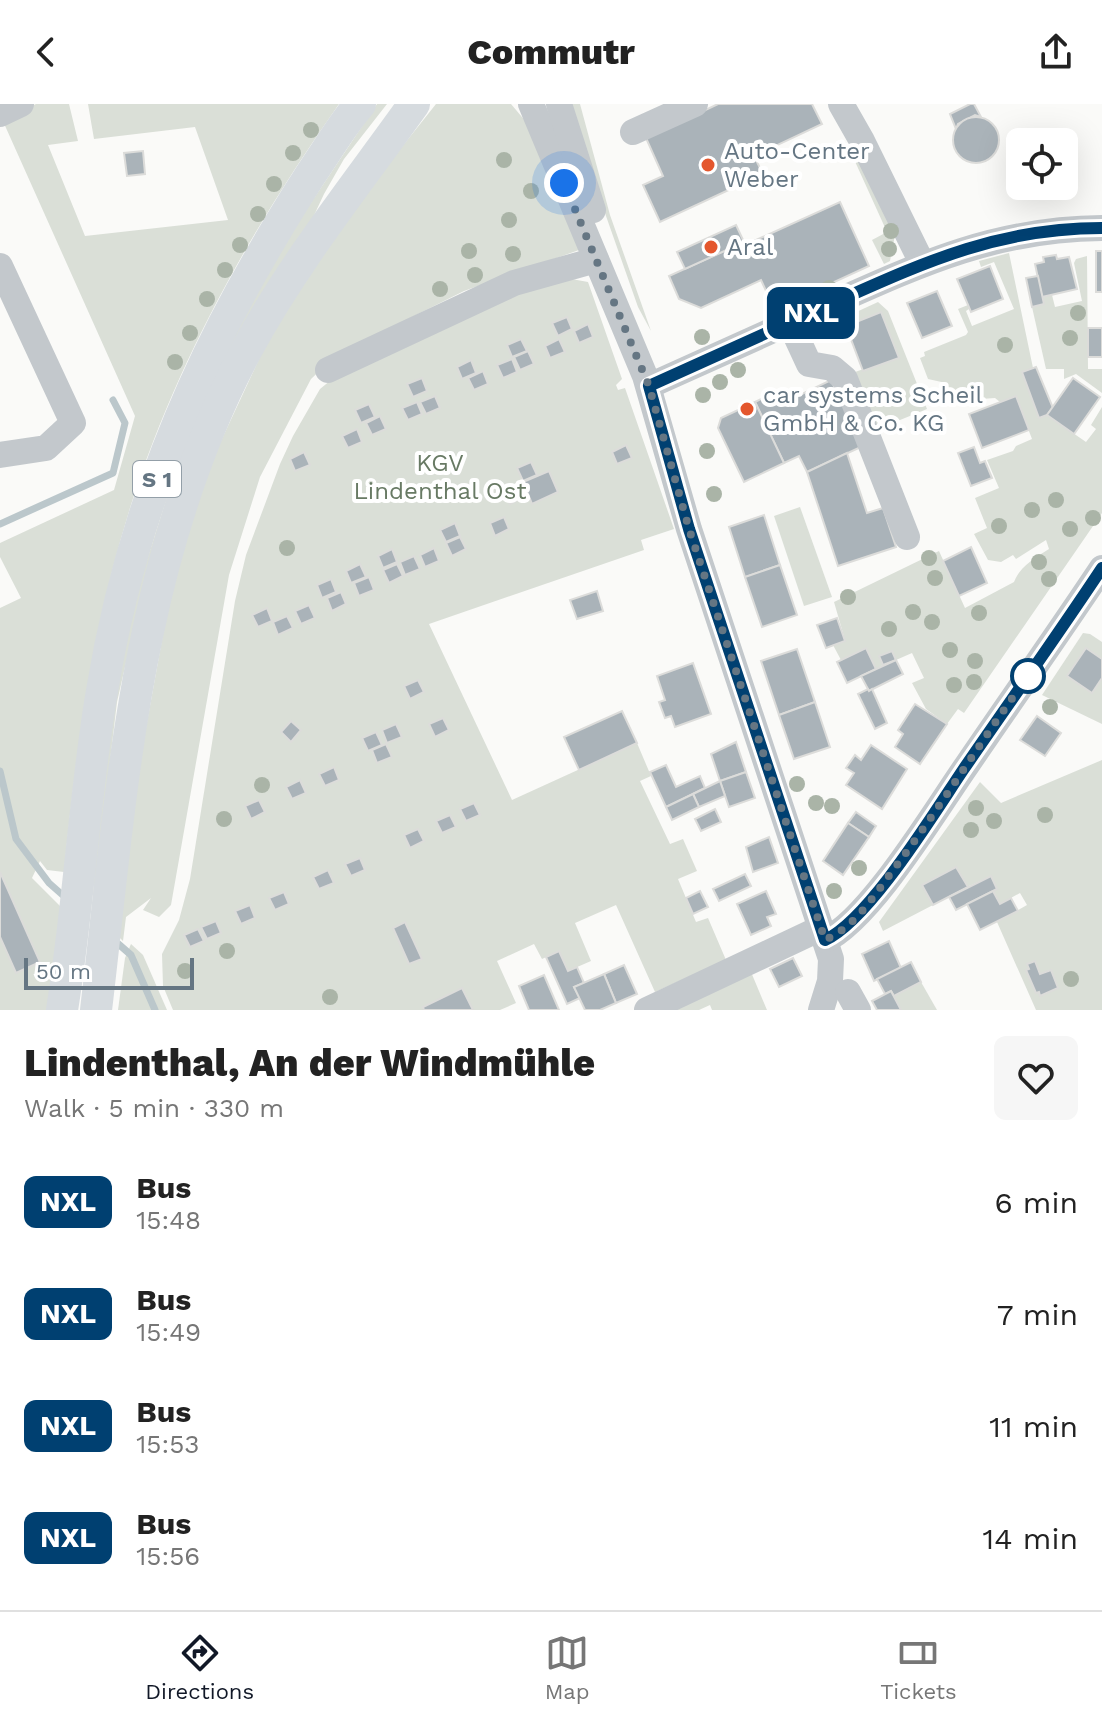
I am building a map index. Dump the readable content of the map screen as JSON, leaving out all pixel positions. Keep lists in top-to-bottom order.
{
  "streets": {
    "main road": ["S 1"]
  },
  "parks": ["KGV Lindenthal Ost"],
  "places": ["Auto-Center Weber", "Aral", "car systems Scheil GmbH & Co. KG"],
  "lines": ["bus line NXL"],
  "scale_bar": "50 m",
  "page": {
    "header": "Commutr",
    "on_map": "NXL",
    "scale": "50 m",
    "heading": ["Lindenthal, An der Windmühle", "Walk · 5 min · 330 m"],
    "list": [
      {
        "mark": "NXL",
        "name": "Bus",
        "note": "15:48",
        "value": "6 min"
      },
      {
        "mark": "NXL",
        "name": "Bus",
        "note": "15:49",
        "value": "7 min"
      },
      {
        "mark": "NXL",
        "name": "Bus",
        "note": "15:53",
        "value": "11 min"
      },
      {
        "mark": "NXL",
        "name": "Bus",
        "note": "15:56",
        "value": "14 min"
      }
    ],
    "tabs": ["Directions", "Map", "Tickets"]
  }
}
